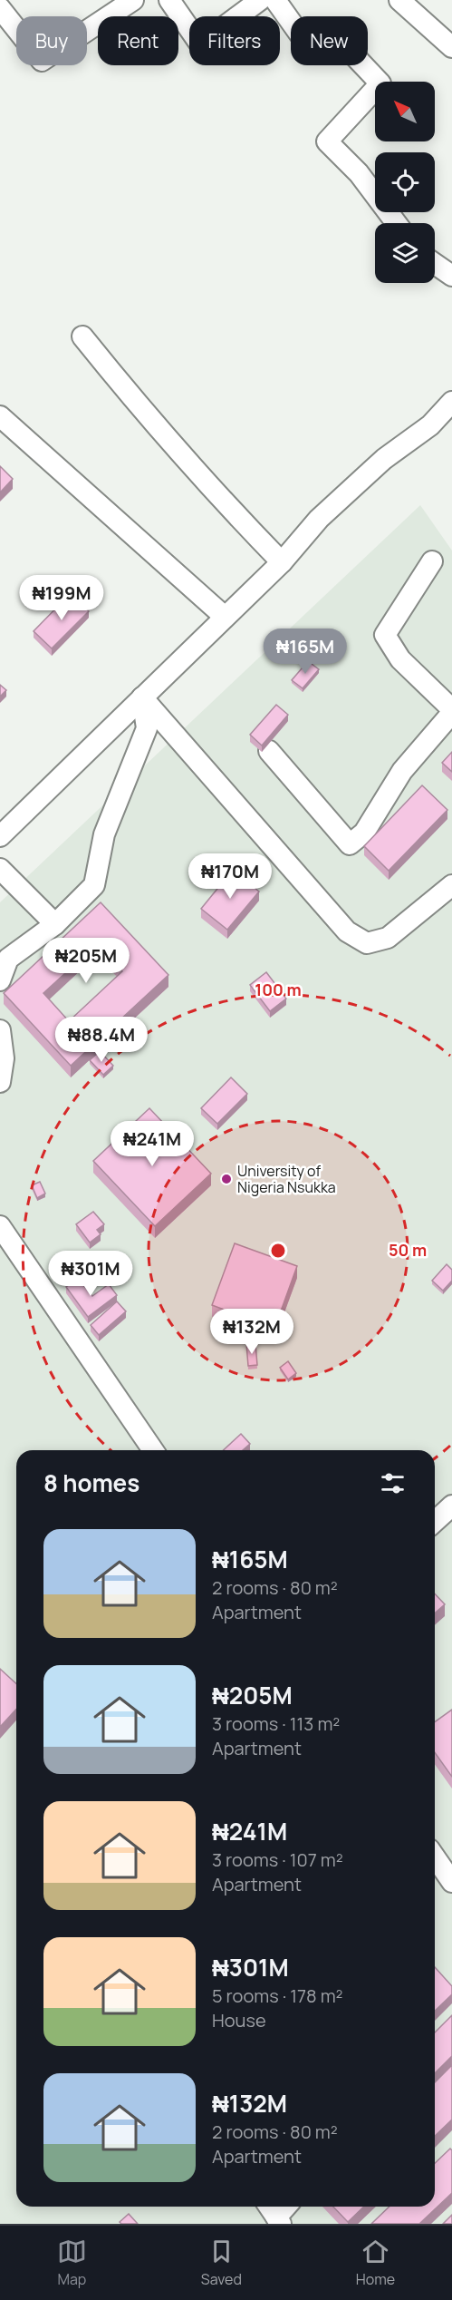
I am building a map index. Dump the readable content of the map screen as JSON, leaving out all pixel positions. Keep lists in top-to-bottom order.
{
  "places": ["University of Nigeria Nsukka"],
  "north": "top left",
  "page": {
    "chip": [
      "Buy",
      "Rent",
      "Filters",
      "New"
    ],
    "price": [
      "₦199M",
      "₦165M",
      "₦170M",
      "₦205M",
      "₦88.4M",
      "₦241M",
      "₦301M",
      "₦132M"
    ],
    "heading": "8 homes",
    "list": [
      {
        "name": "₦165M",
        "note": "2 rooms · 80 m² · Apartment"
      },
      {
        "name": "₦205M",
        "note": "3 rooms · 113 m² · Apartment"
      },
      {
        "name": "₦241M",
        "note": "3 rooms · 107 m² · Apartment"
      },
      {
        "name": "₦301M",
        "note": "5 rooms · 178 m² · House"
      },
      {
        "name": "₦132M",
        "note": "2 rooms · 80 m² · Apartment"
      }
    ],
    "tabs": ["Map", "Saved", "Home"]
  },
  "rings": ["100 m", "50 m"]
}
